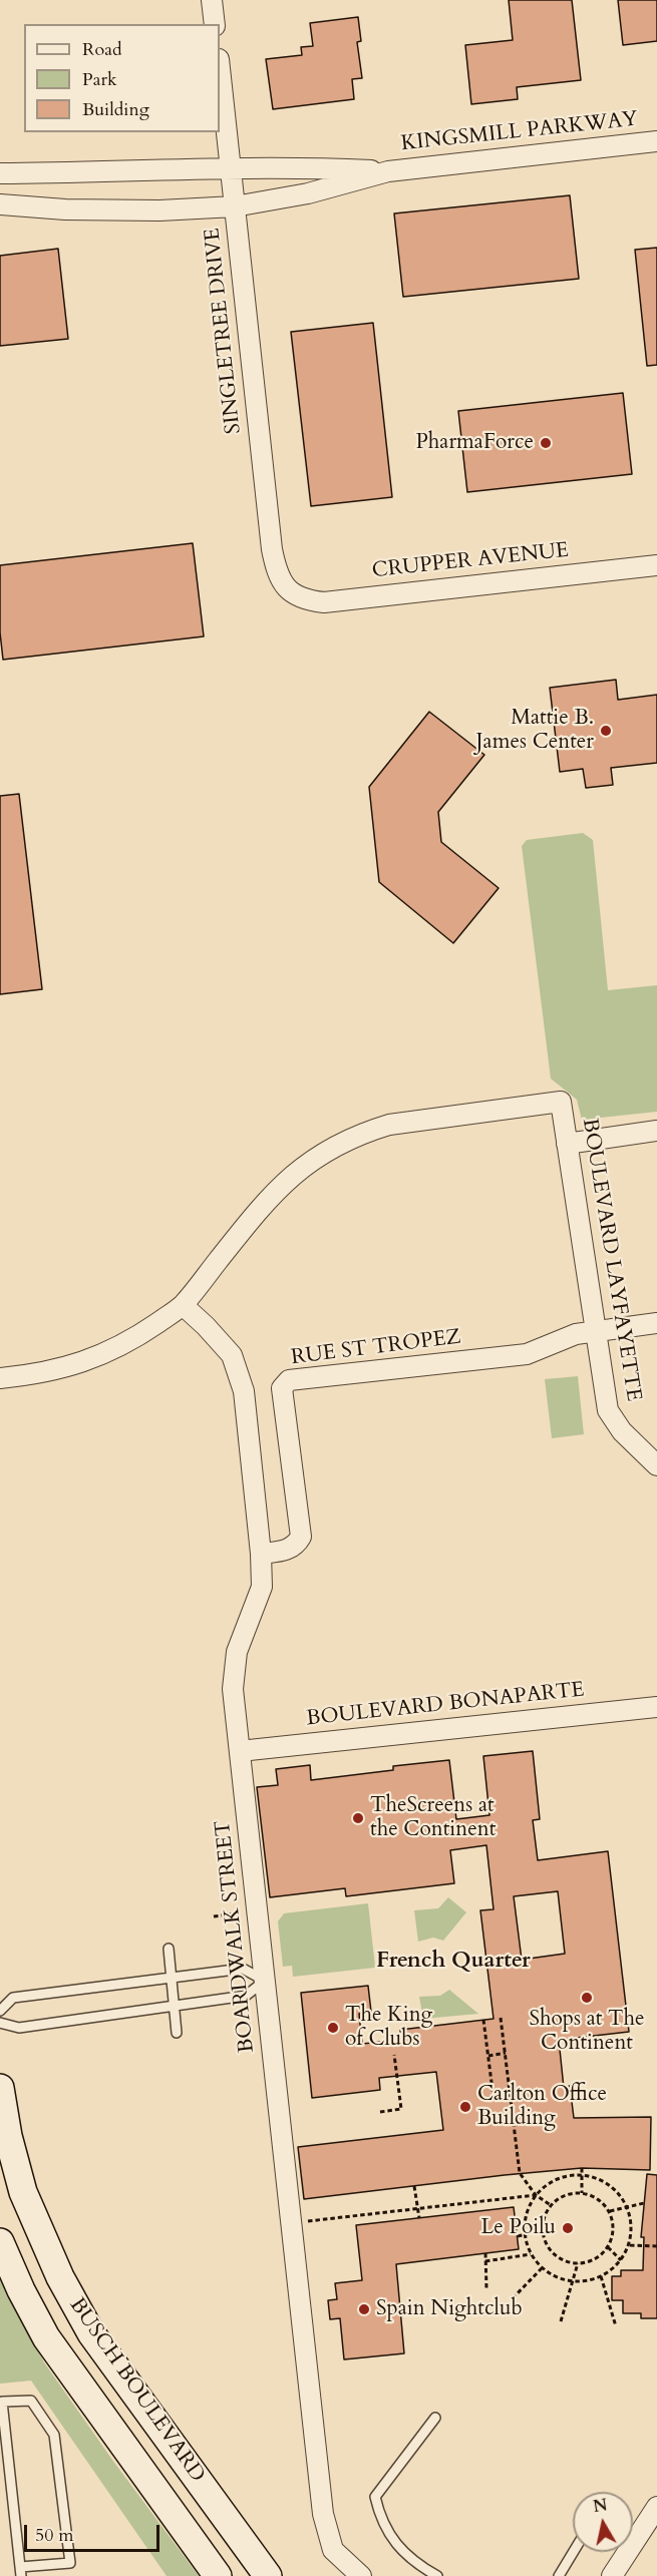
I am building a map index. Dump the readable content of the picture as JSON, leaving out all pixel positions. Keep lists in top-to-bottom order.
{
  "streets": {
    "main road": ["BUSCH BOULEVARD"],
    "street": [
      "KINGSMILL PARKWAY",
      "SINGLETREE DRIVE",
      "CRUPPER AVENUE",
      "BOULEVARD LAYFAYETTE",
      "RUE ST TROPEZ",
      "BOULEVARD BONAPARTE",
      "BOARDWALK STREET"
    ]
  },
  "crossings": [
    ["KINGSMILL PARKWAY", "SINGLETREE DRIVE"],
    ["SINGLETREE DRIVE", "CRUPPER AVENUE"],
    ["BOULEVARD LAYFAYETTE", "RUE ST TROPEZ"],
    ["BOULEVARD LAYFAYETTE", "BOARDWALK STREET"],
    ["RUE ST TROPEZ", "BOARDWALK STREET"],
    ["BOULEVARD BONAPARTE", "BOARDWALK STREET"]
  ],
  "districts": ["French Quarter"],
  "places": [
    "PharmaForce",
    "Mattie B. James Center",
    "TheScreens at the Continent",
    "Shops at The Continent",
    "The King of Clubs",
    "Carlton Office Building",
    "Le Poilu",
    "Spain Nightclub"
  ],
  "legend": ["Road", "Park", "Building"],
  "scale_bar": "50 m",
  "north": "top"
}
